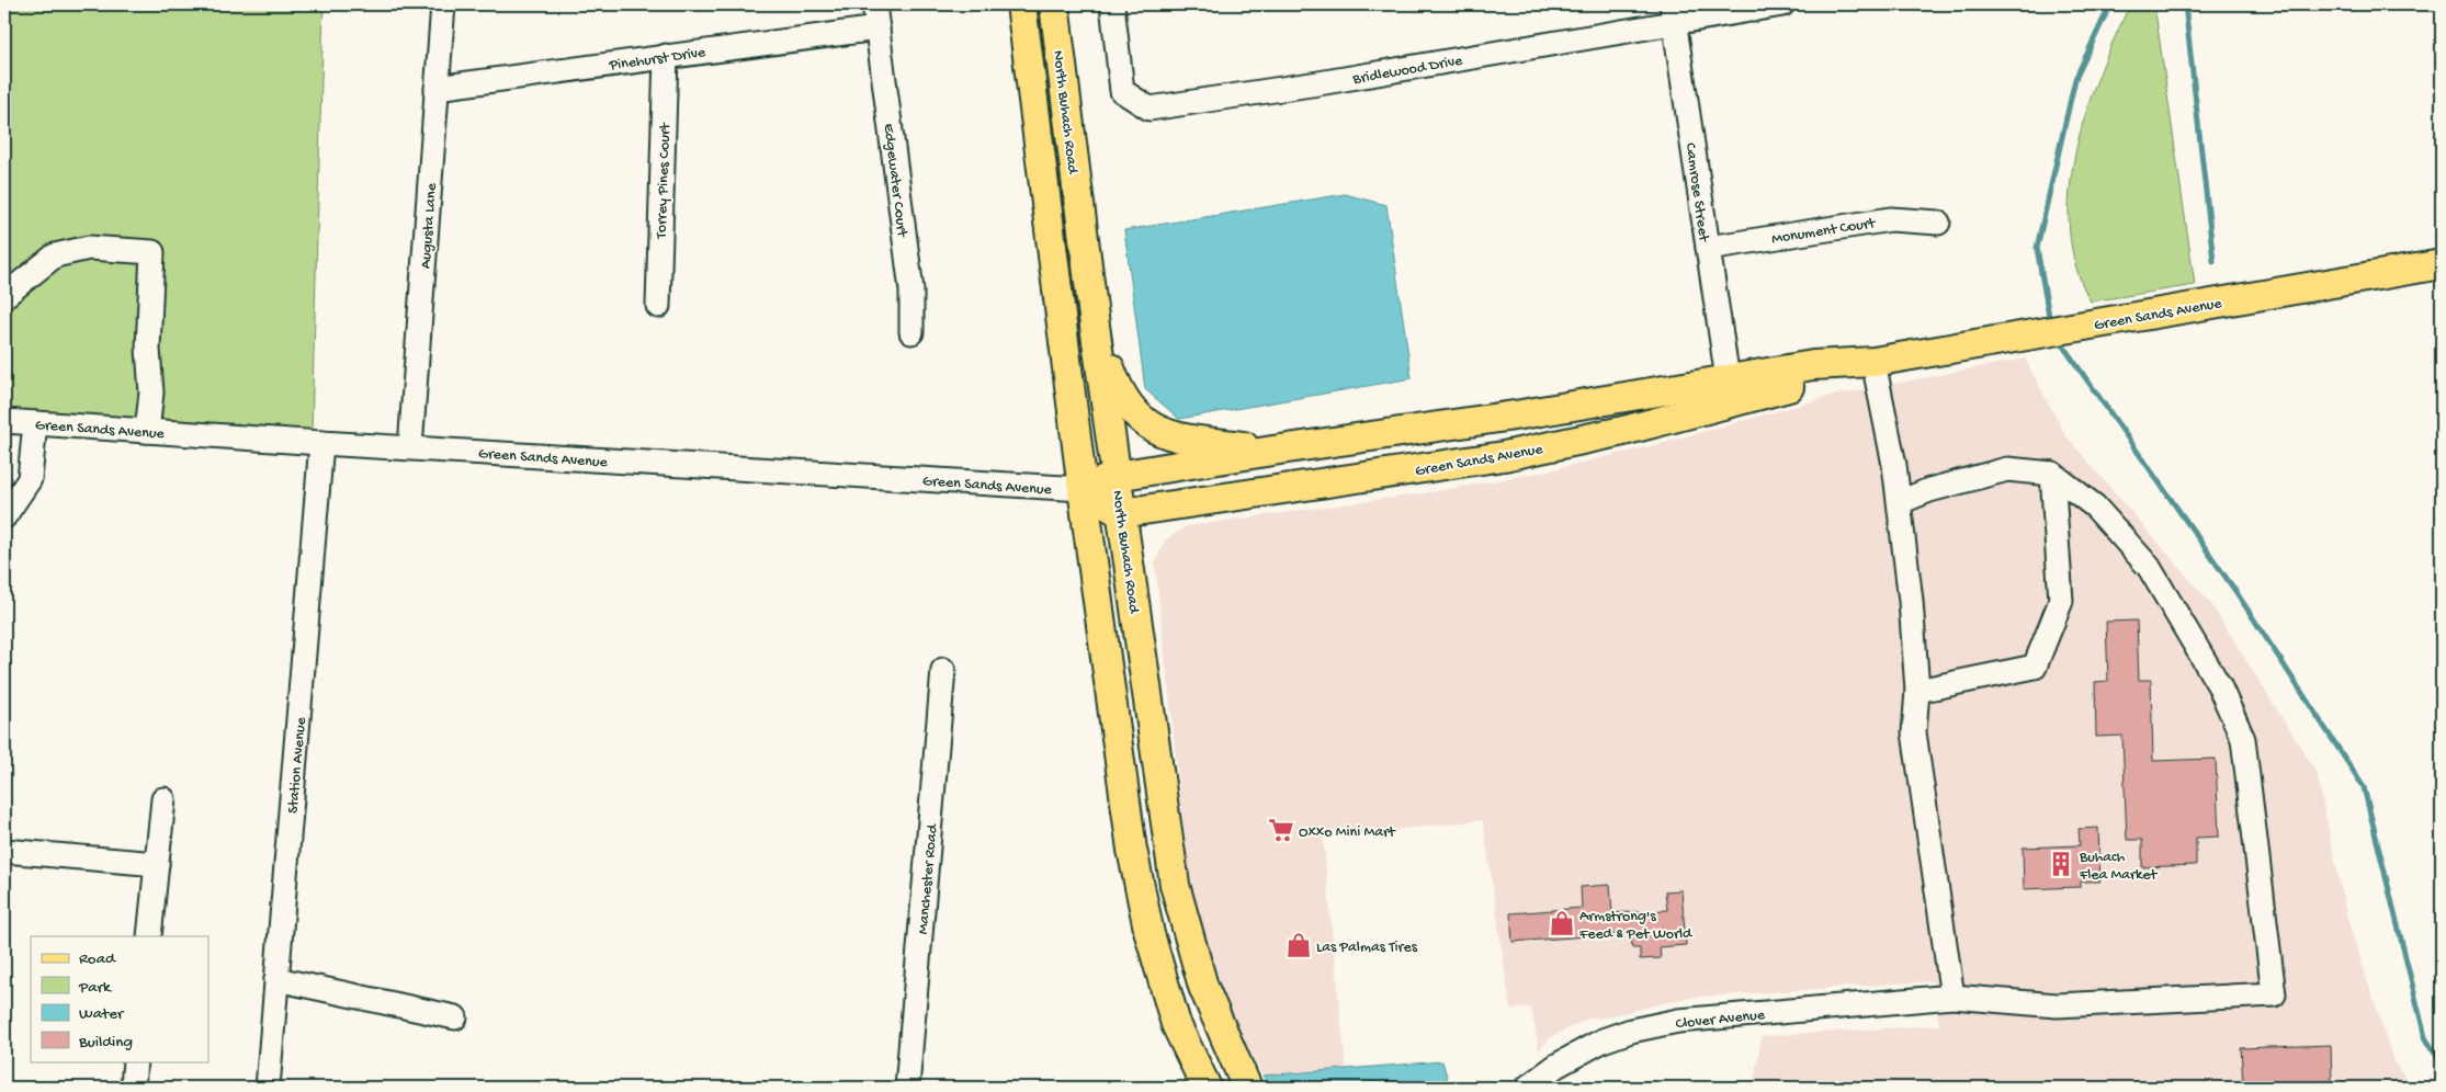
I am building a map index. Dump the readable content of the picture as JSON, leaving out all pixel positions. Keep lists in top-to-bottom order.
{
  "streets": {
    "main road": ["North Buhach Road", "Green Sands Avenue"],
    "street": [
      "Pinehurst Drive",
      "Bridlewood Drive",
      "Edgewater Court",
      "Torrey Pines Court",
      "Camrose Street",
      "Augusta Lane",
      "Monument Court",
      "Station Avenue",
      "Manchester Road",
      "Clover Avenue"
    ]
  },
  "crossings": [
    ["Pinehurst Drive", "Edgewater Court"],
    ["Pinehurst Drive", "Torrey Pines Court"],
    ["Pinehurst Drive", "Augusta Lane"],
    ["Bridlewood Drive", "Camrose Street"],
    ["North Buhach Road", "Green Sands Avenue"],
    ["Camrose Street", "Monument Court"],
    ["Camrose Street", "Green Sands Avenue"],
    ["Augusta Lane", "Green Sands Avenue"],
    ["Green Sands Avenue", "Station Avenue"]
  ],
  "places": {
    "supermarket": ["Oxxo Mini Mart"],
    "building": ["Buhach Flea Market"],
    "shop": ["Armstrong's Feed & Pet World", "Las Palmas Tires"]
  },
  "legend": [
    "Road",
    "Park",
    "Water",
    "Building"
  ]
}
